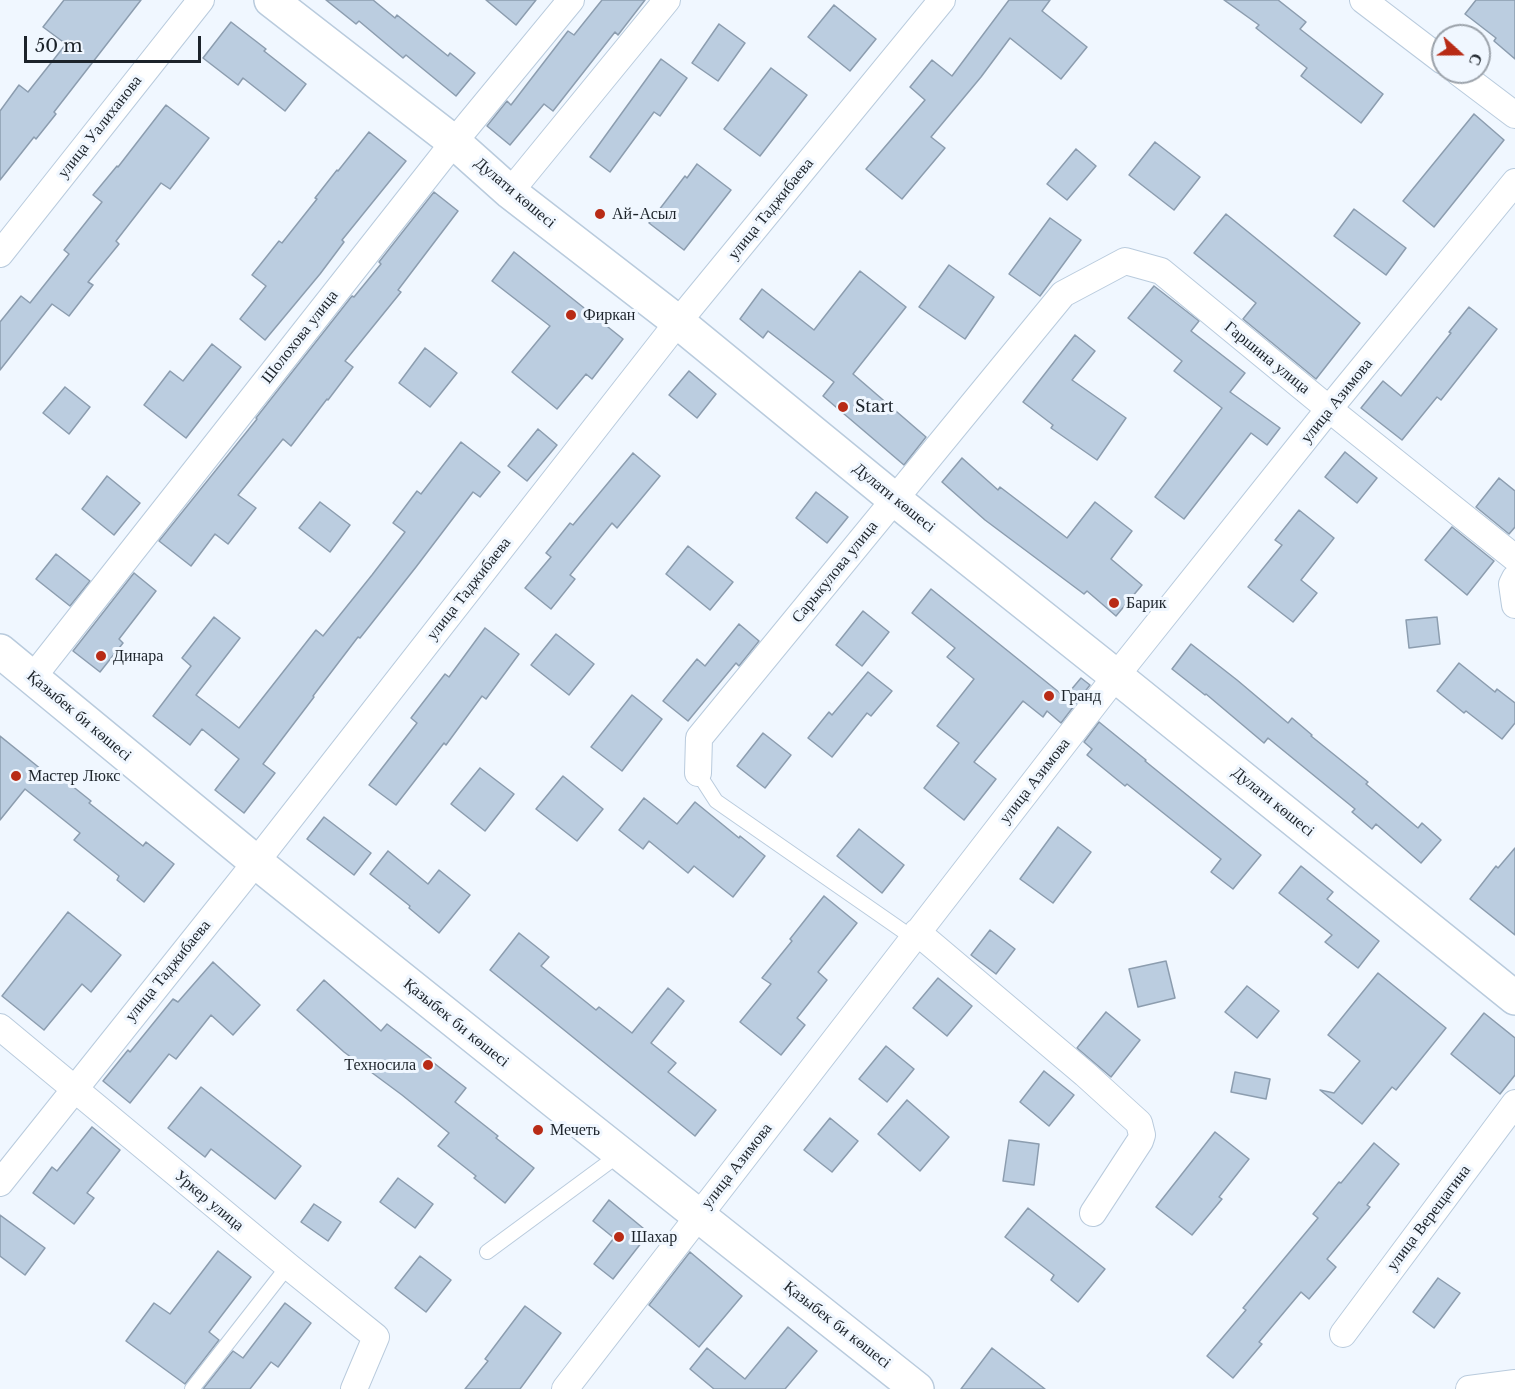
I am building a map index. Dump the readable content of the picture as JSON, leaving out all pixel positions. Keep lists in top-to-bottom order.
{
  "streets": {
    "main road": ["Дулати көшесі", "Қазыбек би көшесі"],
    "street": [
      "улица Уалиханова",
      "улица Таджибаева",
      "Шолохова улица",
      "Гаршина улица",
      "улица Азимова",
      "Сарыкулова улица",
      "Уркер улица",
      "улица Верещагина"
    ]
  },
  "crossings": [
    ["Дулати көшесі", "улица Таджибаева"],
    ["Дулати көшесі", "Шолохова улица"],
    ["Дулати көшесі", "улица Азимова"],
    ["Дулати көшесі", "Сарыкулова улица"],
    ["улица Таджибаева", "Қазыбек би көшесі"],
    ["улица Таджибаева", "Уркер улица"],
    ["Шолохова улица", "Қазыбек би көшесі"],
    ["Гаршина улица", "улица Азимова"],
    ["Гаршина улица", "Сарыкулова улица"],
    ["улица Азимова", "Қазыбек би көшесі"]
  ],
  "places": [
    "Ай-Асыл",
    "Фиркан",
    "Start",
    "Барик",
    "Динара",
    "Гранд",
    "Мастер Люкс",
    "Техносила",
    "Мечеть",
    "Шахар"
  ],
  "scale_bar": "50 m",
  "north": "right"
}
